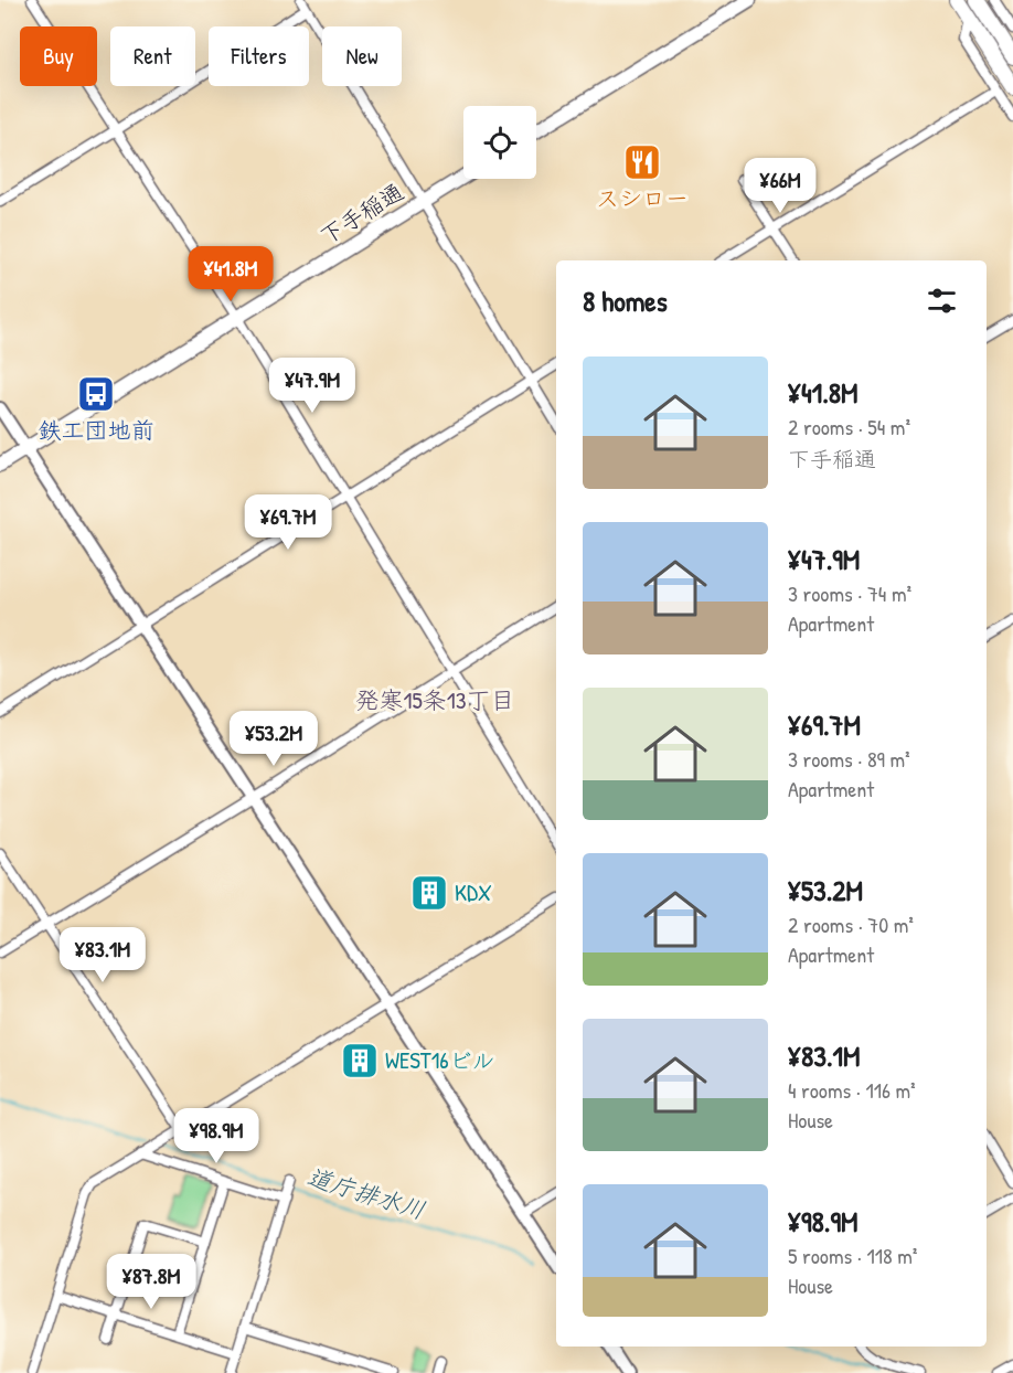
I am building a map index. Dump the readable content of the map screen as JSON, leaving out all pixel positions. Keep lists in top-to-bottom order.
{
  "streets": {
    "main road": ["下手稲通"]
  },
  "districts": ["発寒15条13丁目"],
  "water": ["道庁排水川"],
  "places": {
    "restaurant": ["スシロー"],
    "bus stop": ["鉄工団地前"],
    "building": ["KDX", "WEST16ビル"]
  },
  "page": {
    "chip": [
      "Buy",
      "Rent",
      "Filters",
      "New"
    ],
    "price": [
      "¥66M",
      "¥41.8M",
      "¥47.9M",
      "¥69.7M",
      "¥53.2M",
      "¥83.1M",
      "¥98.9M",
      "¥87.8M"
    ],
    "heading": "8 homes",
    "list": [
      {
        "name": "¥41.8M",
        "note": "2 rooms · 54 m² · 下手稲通"
      },
      {
        "name": "¥47.9M",
        "note": "3 rooms · 74 m² · Apartment"
      },
      {
        "name": "¥69.7M",
        "note": "3 rooms · 89 m² · Apartment"
      },
      {
        "name": "¥53.2M",
        "note": "2 rooms · 70 m² · Apartment"
      },
      {
        "name": "¥83.1M",
        "note": "4 rooms · 116 m² · House"
      },
      {
        "name": "¥98.9M",
        "note": "5 rooms · 118 m² · House"
      }
    ]
  }
}
